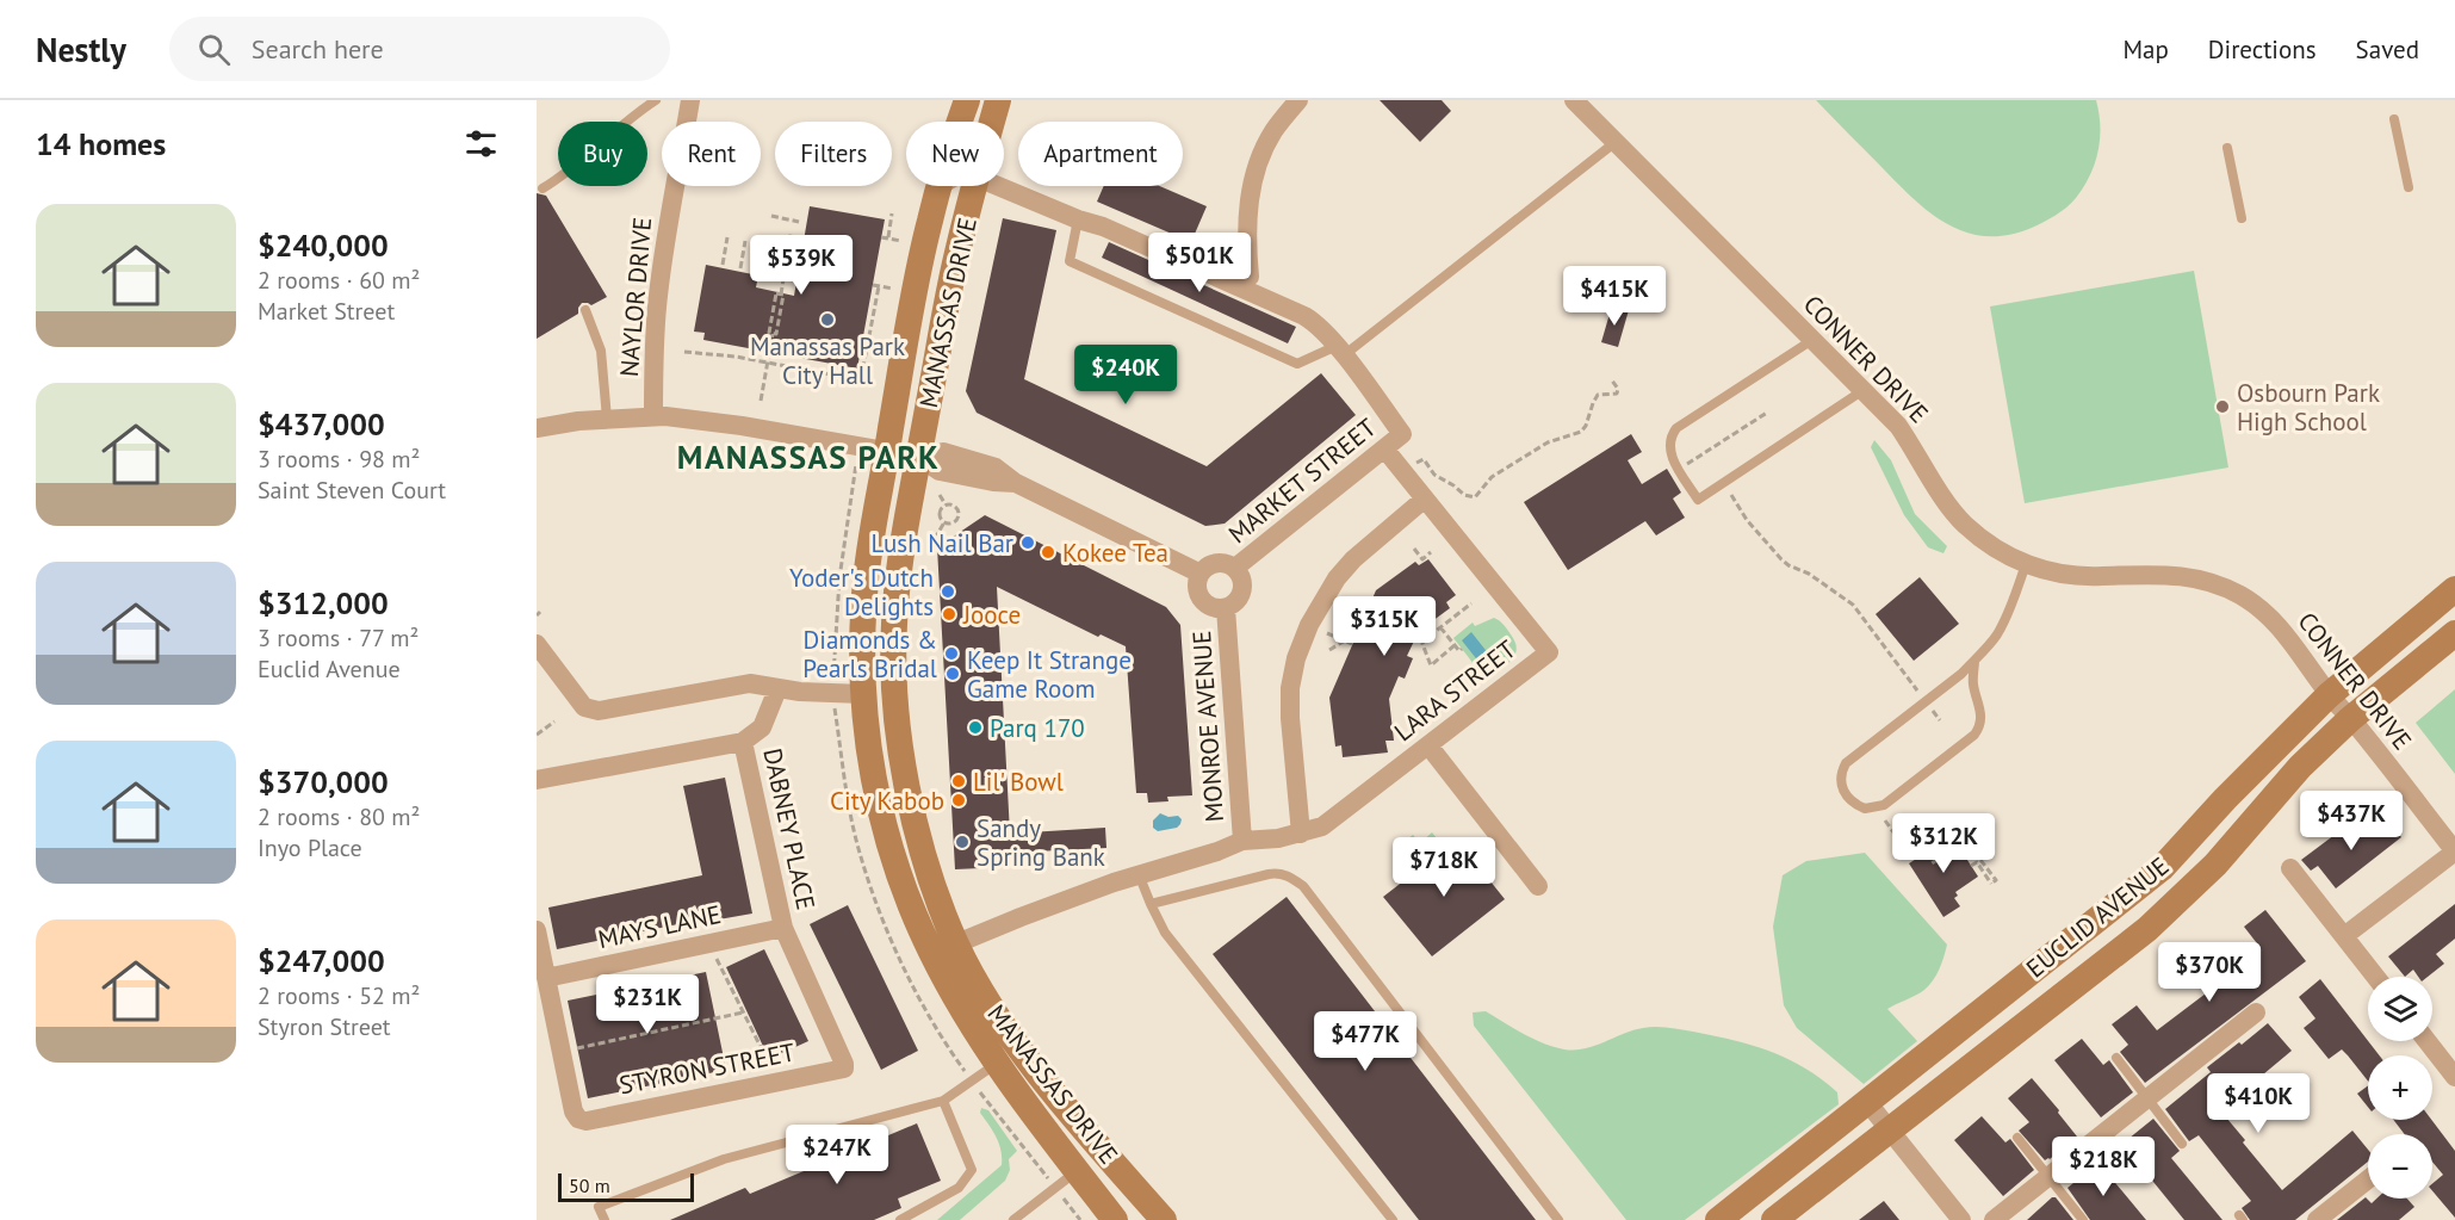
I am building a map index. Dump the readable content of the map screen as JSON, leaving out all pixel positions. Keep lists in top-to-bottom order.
{
  "streets": {
    "main road": ["MANASSAS DRIVE", "EUCLID AVENUE"],
    "street": [
      "NAYLOR DRIVE",
      "CONNER DRIVE",
      "MARKET STREET",
      "LARA STREET",
      "MONROE AVENUE",
      "DABNEY PLACE",
      "MAYS LANE",
      "STYRON STREET"
    ]
  },
  "crossings": [
    ["MANASSAS DRIVE", "LARA STREET"],
    ["CONNER DRIVE", "EUCLID AVENUE"],
    ["MARKET STREET", "LARA STREET"],
    ["MARKET STREET", "MONROE AVENUE"],
    ["LARA STREET", "MONROE AVENUE"],
    ["DABNEY PLACE", "MAYS LANE"],
    ["DABNEY PLACE", "STYRON STREET"],
    ["MAYS LANE", "STYRON STREET"]
  ],
  "districts": ["MANASSAS PARK"],
  "places": [
    "Manassas Park City Hall",
    "Osbourn Park High School",
    "Lush Nail Bar",
    "Kokee Tea",
    "Yoder's Dutch Delights",
    "Jooce",
    "Diamonds & Pearls Bridal",
    "Keep It Strange Game Room",
    "Parq 170",
    "Lil' Bowl",
    "City Kabob",
    "Sandy Spring Bank"
  ],
  "scale_bar": "50 m",
  "page": {
    "header": "Nestly",
    "search": "Search here",
    "nav": ["Map", "Directions", "Saved"],
    "heading": "14 homes",
    "chip": [
      "Buy",
      "Rent",
      "Filters",
      "New",
      "Apartment"
    ],
    "list": [
      {
        "name": "$240,000",
        "note": "2 rooms · 60 m² · Market Street"
      },
      {
        "name": "$437,000",
        "note": "3 rooms · 98 m² · Saint Steven Court"
      },
      {
        "name": "$312,000",
        "note": "3 rooms · 77 m² · Euclid Avenue"
      },
      {
        "name": "$370,000",
        "note": "2 rooms · 80 m² · Inyo Place"
      },
      {
        "name": "$247,000",
        "note": "2 rooms · 52 m² · Styron Street"
      }
    ],
    "price": [
      "$501K",
      "$539K",
      "$415K",
      "$240K",
      "$315K",
      "$437K",
      "$312K",
      "$718K",
      "$370K",
      "$231K",
      "$477K",
      "$410K",
      "$247K",
      "$218K"
    ],
    "map_buttons": ["+", "−"],
    "scale": "50 m"
  }
}
